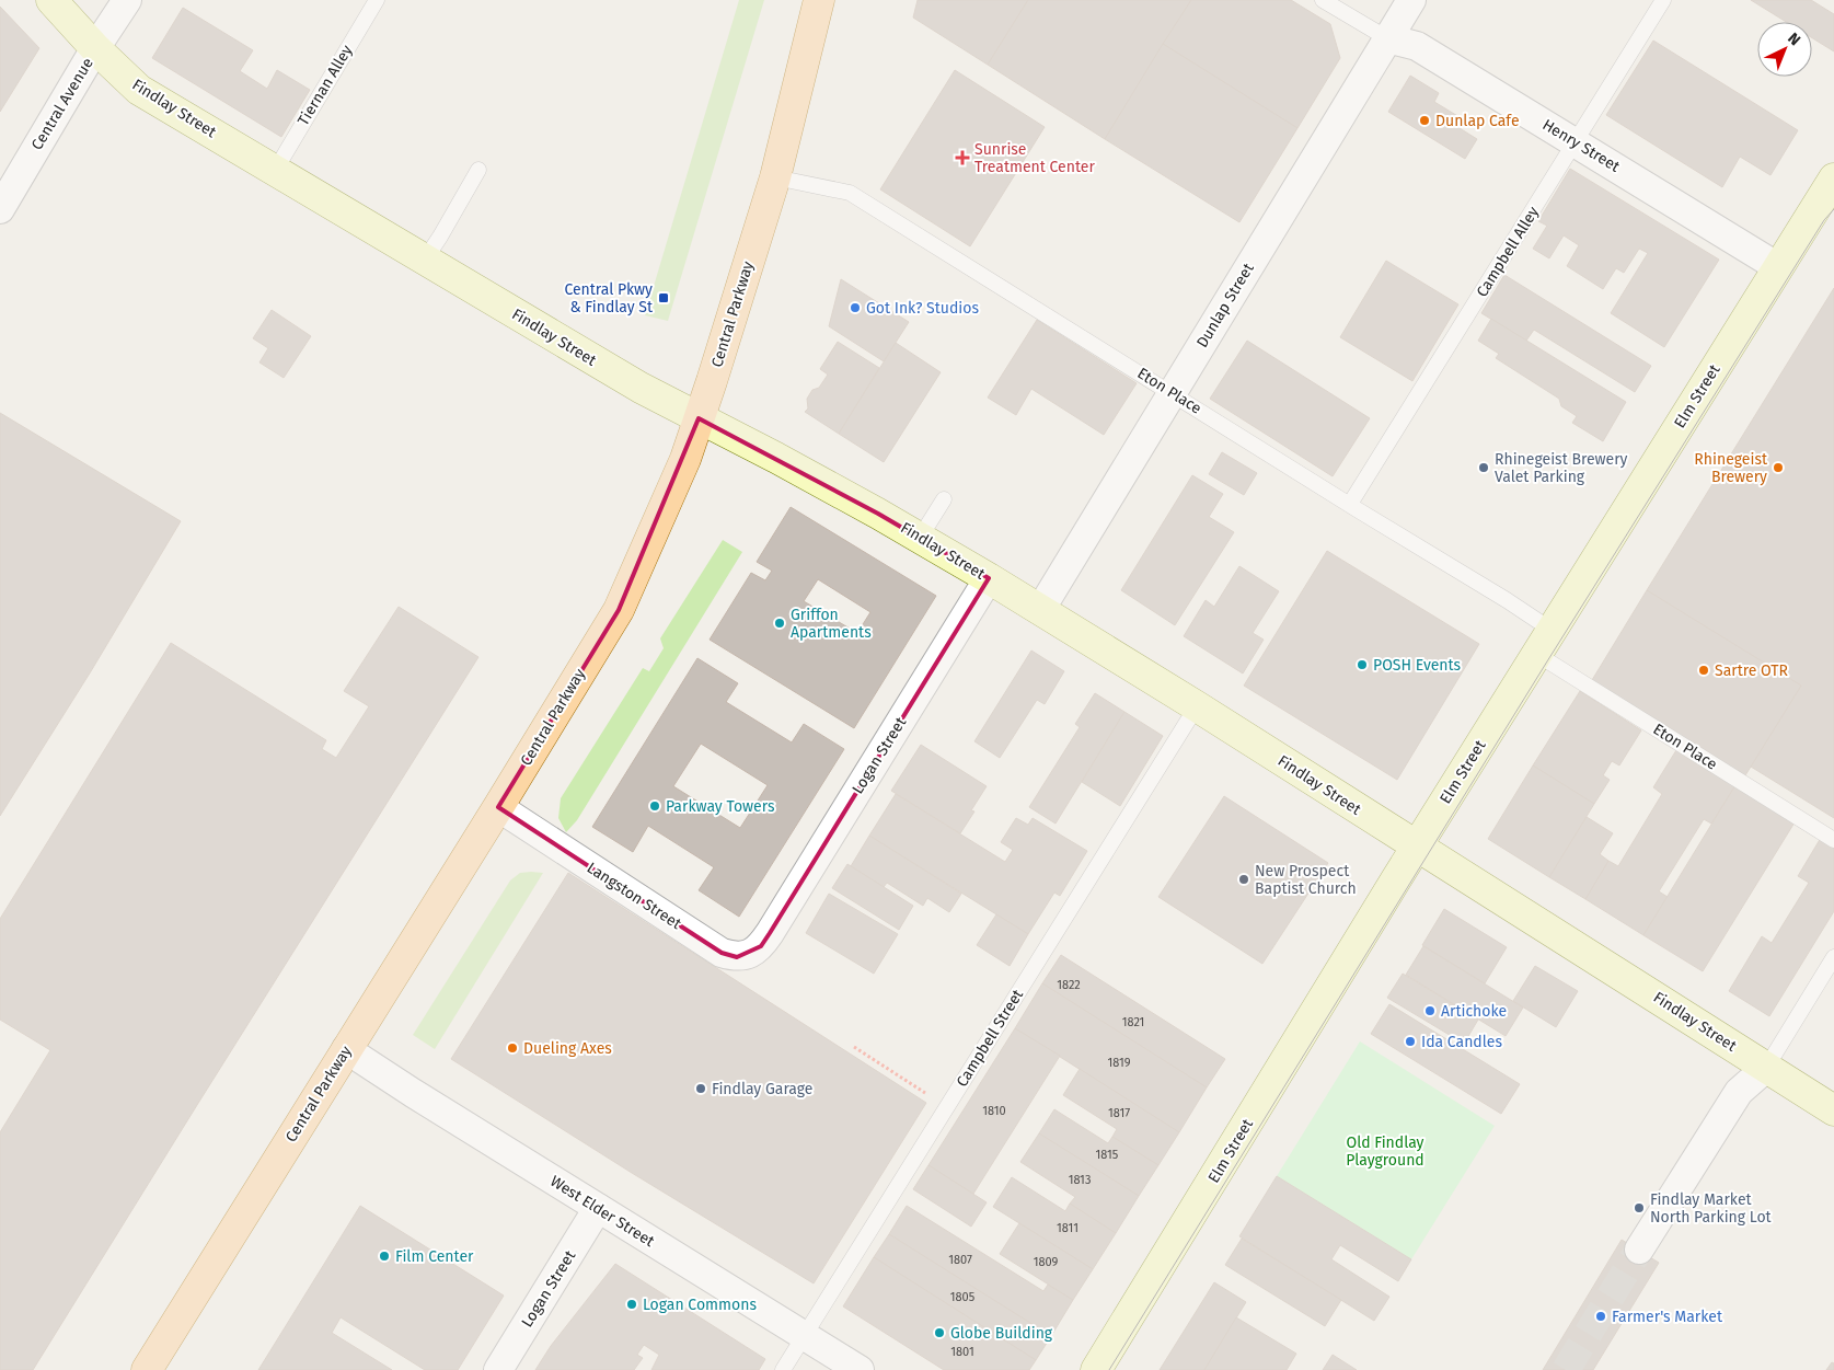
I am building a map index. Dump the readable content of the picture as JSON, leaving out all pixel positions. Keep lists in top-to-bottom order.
{
  "streets": {
    "main road": ["Central Parkway"],
    "street": [
      "Central Avenue",
      "Findlay Street",
      "Henry Street",
      "Dunlap Street",
      "Elm Street",
      "Logan Street",
      "Langston Street",
      "West Elder Street"
    ],
    "lane": [
      "Tiernan Alley",
      "Campbell Alley",
      "Eton Place",
      "Campbell Street"
    ]
  },
  "crossings": [
    ["Tiernan Alley", "Findlay Street"],
    ["Central Avenue", "Findlay Street"],
    ["Findlay Street", "Dunlap Street"],
    ["Findlay Street", "Central Parkway"],
    ["Findlay Street", "Elm Street"],
    ["Findlay Street", "Logan Street"],
    ["Findlay Street", "Campbell Street"],
    ["Henry Street", "Campbell Alley"],
    ["Henry Street", "Dunlap Street"],
    ["Henry Street", "Elm Street"],
    ["Campbell Alley", "Eton Place"],
    ["Dunlap Street", "Eton Place"],
    ["Central Parkway", "Eton Place"],
    ["Central Parkway", "Langston Street"],
    ["Central Parkway", "West Elder Street"],
    ["Eton Place", "Elm Street"],
    ["Logan Street", "Langston Street"],
    ["Logan Street", "West Elder Street"],
    ["Campbell Street", "West Elder Street"]
  ],
  "parks": ["Old Findlay Playground"],
  "places": {
    "other": [
      "Dunlap Cafe",
      "Got Ink? Studios",
      "Rhinegeist Brewery Valet Parking",
      "Rhinegeist Brewery",
      "Griffon Apartments",
      "POSH Events",
      "Sartre OTR",
      "Parkway Towers",
      "New Prospect Baptist Church",
      "Artichoke",
      "Ida Candles",
      "Dueling Axes",
      "Findlay Garage",
      "Findlay Market North Parking Lot",
      "Film Center",
      "Logan Commons",
      "Farmer's Market",
      "Globe Building"
    ],
    "health": ["Sunrise Treatment Center"],
    "transit": ["Central Pkwy & Findlay St"]
  },
  "house_numbers": [
    "1822",
    "1821",
    "1819",
    "1810",
    "1817",
    "1815",
    "1813",
    "1811",
    "1807",
    "1809",
    "1805",
    "1801"
  ],
  "north": "top right"
}
